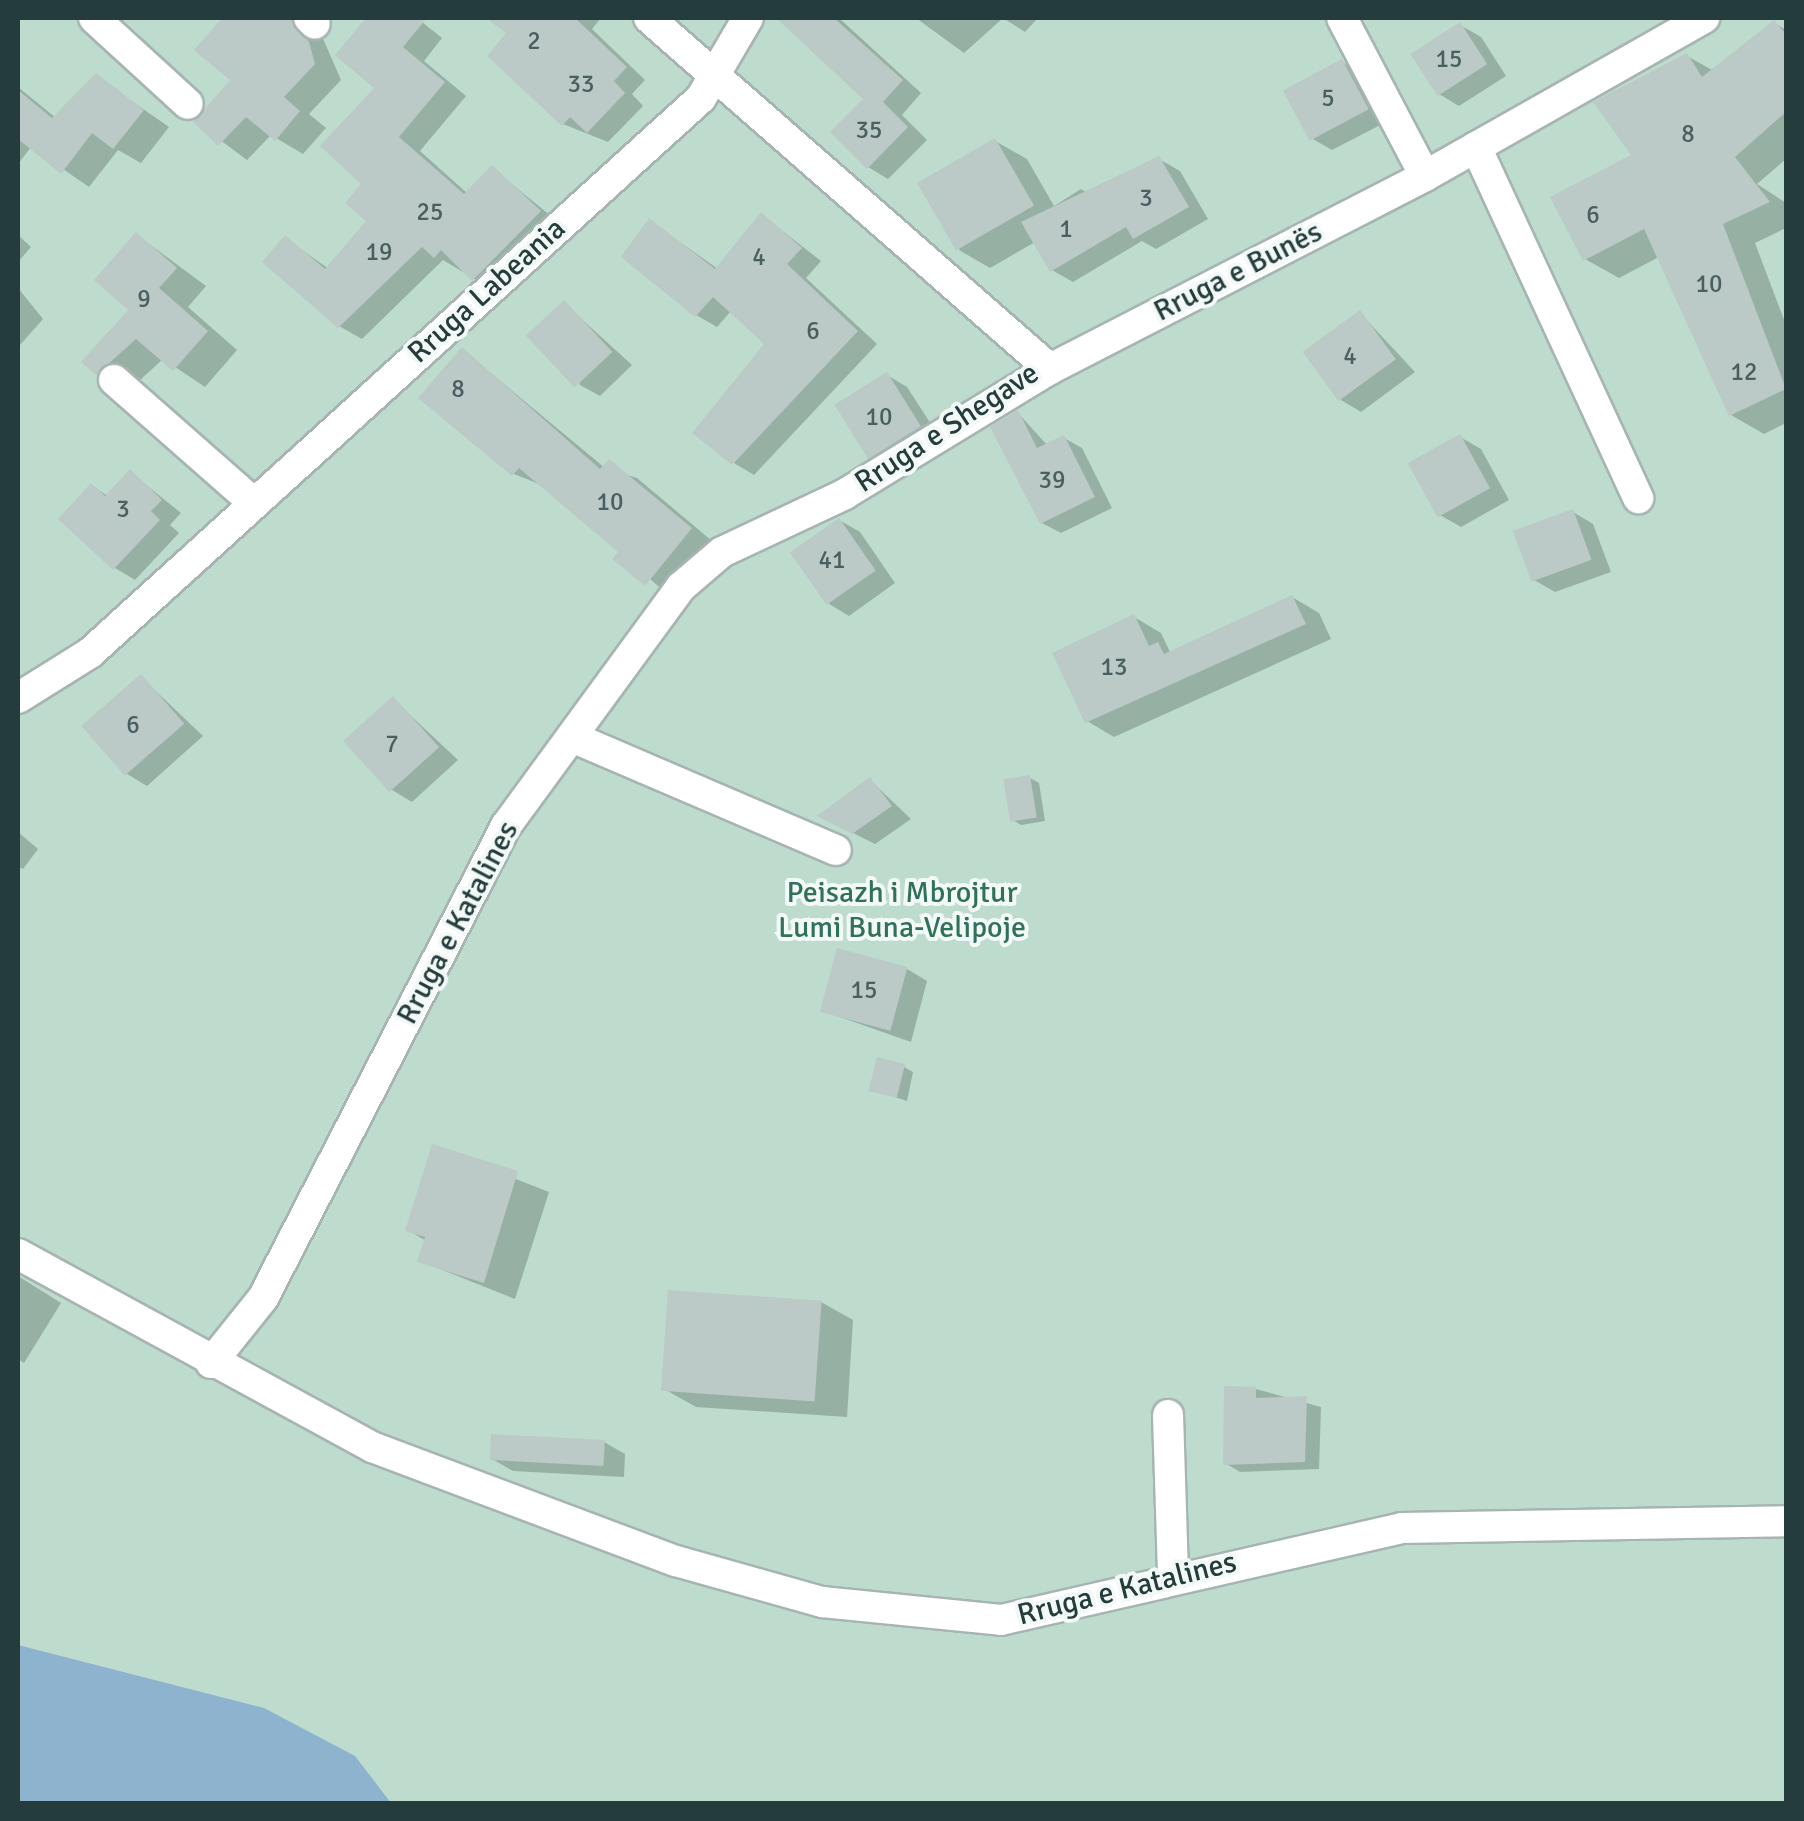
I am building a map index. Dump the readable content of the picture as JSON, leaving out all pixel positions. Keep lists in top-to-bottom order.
{
  "streets": {
    "street": [
      "Rruga e Bunës",
      "Rruga Labeania",
      "Rruga e Shegave",
      "Rruga e Katalines"
    ]
  },
  "crossings": [
    ["Rruga e Bunës", "Rruga e Shegave"],
    ["Rruga Labeania", "Rruga e Shegave"],
    ["Rruga e Shegave", "Rruga e Katalines"]
  ],
  "parks": ["Peisazh i Mbrojtur Lumi Buna-Velipoje"],
  "house_numbers": [
    "2",
    "15",
    "33",
    "5",
    "35",
    "8",
    "3",
    "25",
    "6",
    "1",
    "19",
    "4",
    "10",
    "9",
    "6",
    "4",
    "12",
    "8",
    "10",
    "39",
    "10",
    "3",
    "41",
    "13",
    "6",
    "7",
    "15"
  ]
}
